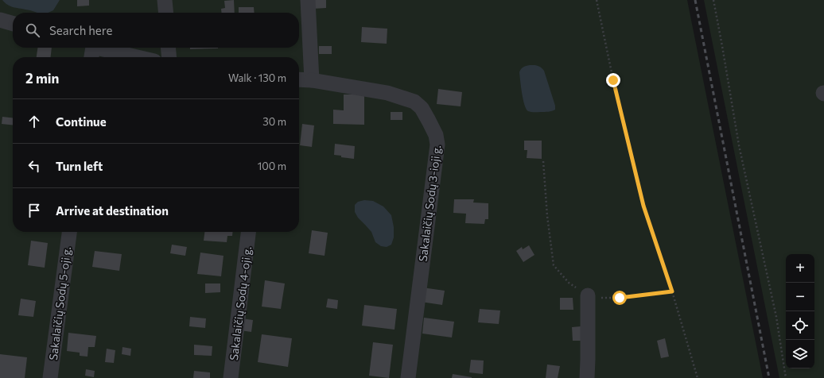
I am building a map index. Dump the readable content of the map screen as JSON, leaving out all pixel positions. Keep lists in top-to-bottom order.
{
  "streets": {
    "street": ["Sakalaičių Sodų 3-ioji g.", "Sakalaičių Sodų 5-oji g.", "Sakalaičių Sodų 4-oji g."]
  },
  "page": {
    "search": "Search here",
    "heading": ["2 min", "Walk · 130 m"],
    "list": [
      ["Continue", "30 m"],
      ["Turn left", "100 m"],
      "Arrive at destination"
    ],
    "map_buttons": ["+", "−"]
  }
}
